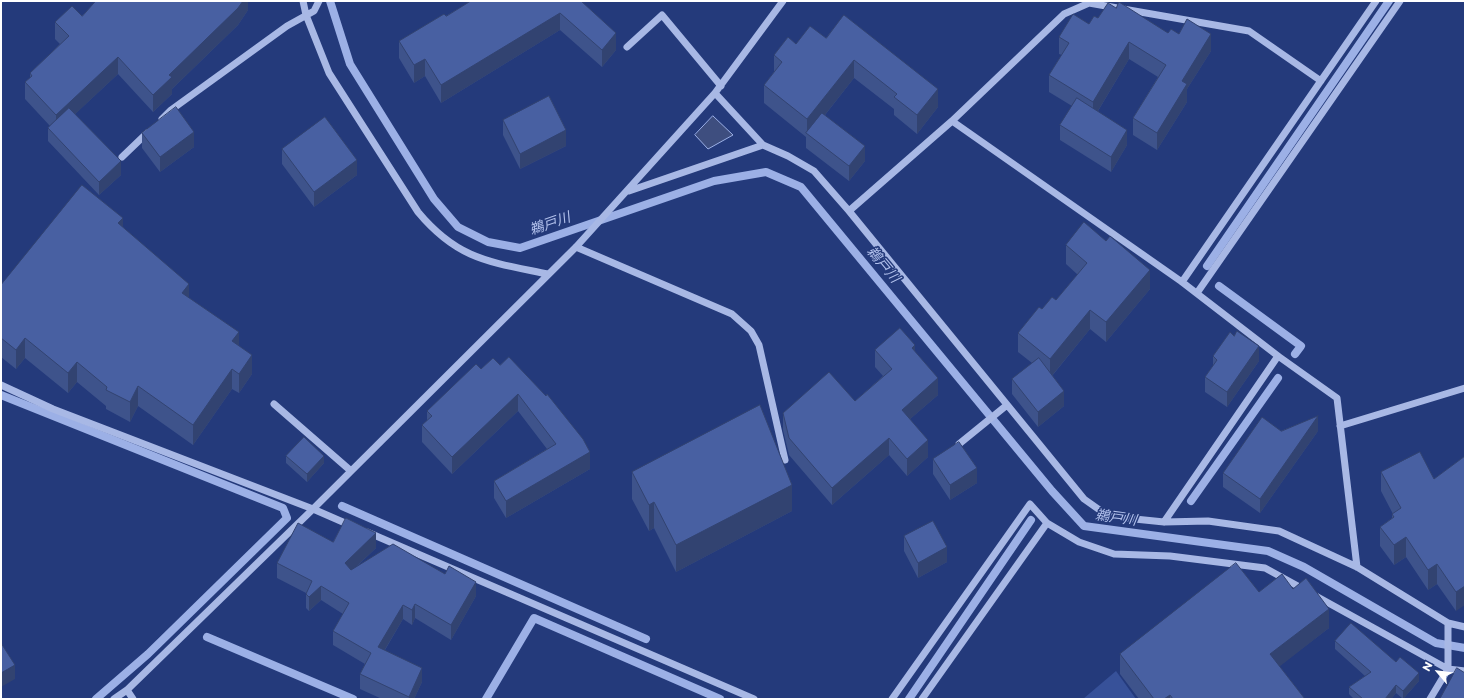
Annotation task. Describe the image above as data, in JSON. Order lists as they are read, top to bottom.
{
  "water": ["鵜戸川"],
  "north": "top left"
}
